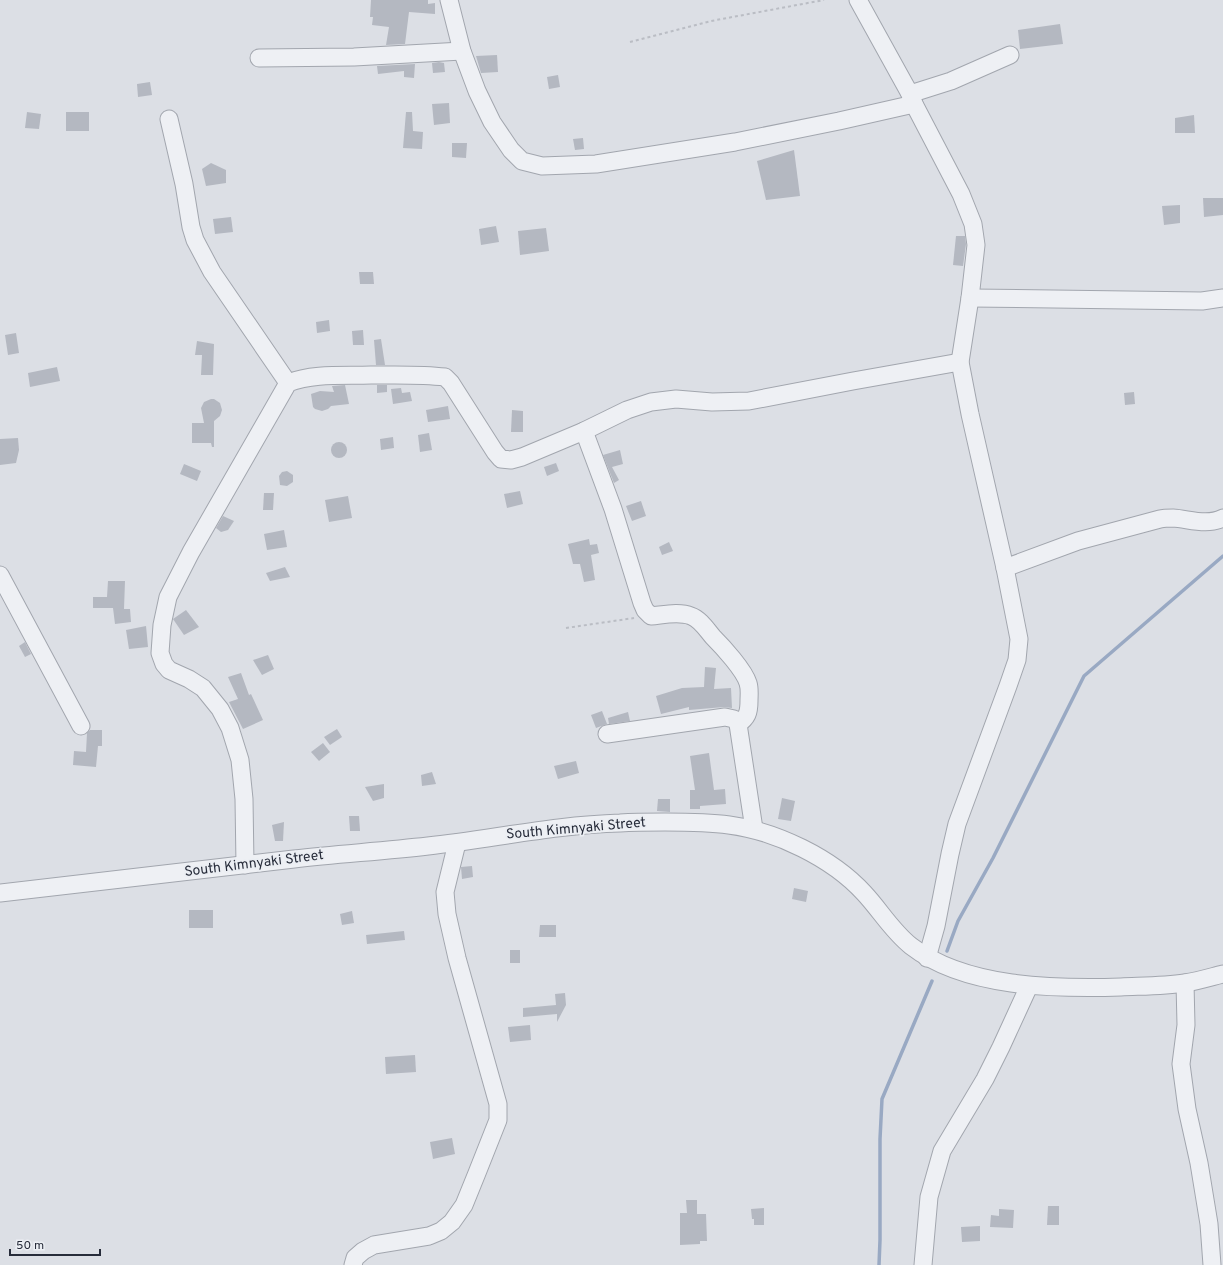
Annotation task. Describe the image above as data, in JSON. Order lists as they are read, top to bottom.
{
  "streets": {
    "street": ["South Kimnyaki Street"]
  },
  "scale_bar": "50 m"
}
